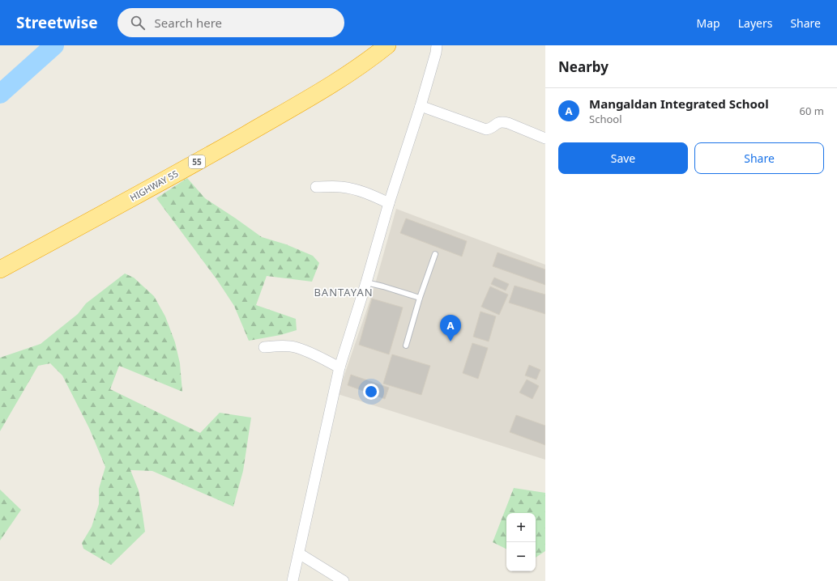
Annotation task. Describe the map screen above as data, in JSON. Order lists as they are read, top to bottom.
{
  "streets": {
    "highway": ["55", "HIGHWAY 55"]
  },
  "districts": ["BANTAYAN"],
  "page": {
    "header": "Streetwise",
    "search": "Search here",
    "nav": ["Map", "Layers", "Share"],
    "heading": "Nearby",
    "list": [
      {
        "mark": "A",
        "name": "Mangaldan Integrated School",
        "note": "School",
        "value": "60 m"
      }
    ],
    "buttons": ["Save", "Share"],
    "pins": "A",
    "map_buttons": ["+", "−"]
  }
}
